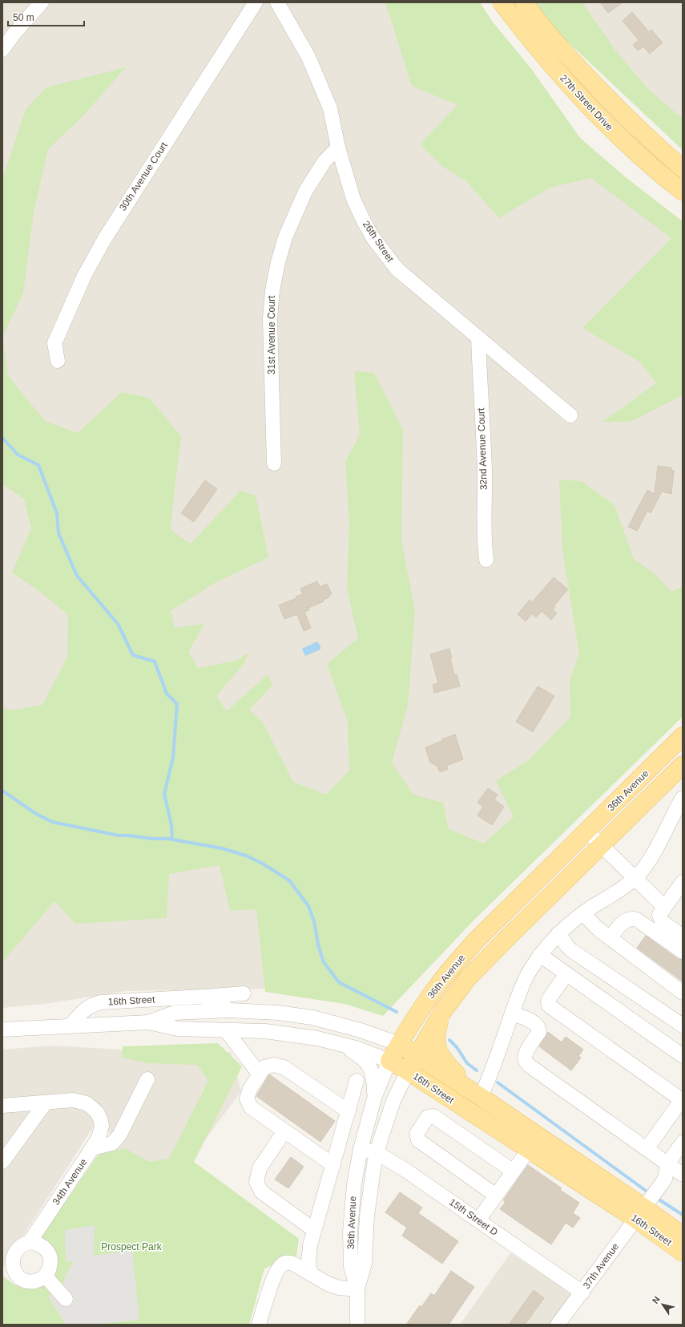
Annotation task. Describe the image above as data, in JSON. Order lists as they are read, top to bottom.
{
  "streets": {
    "main road": ["27th Street Drive", "36th Avenue", "16th Street"],
    "street": [
      "30th Avenue Court",
      "26th Street",
      "31st Avenue Court",
      "32nd Avenue Court",
      "34th Avenue",
      "15th Street D",
      "37th Avenue"
    ]
  },
  "crossings": [
    ["26th Street", "31st Avenue Court"],
    ["26th Street", "32nd Avenue Court"],
    ["36th Avenue", "16th Street"],
    ["36th Avenue", "15th Street D"],
    ["16th Street", "37th Avenue"],
    ["15th Street D", "37th Avenue"]
  ],
  "parks": ["Prospect Park"],
  "scale_bar": "50 m",
  "north": "top left"
}
